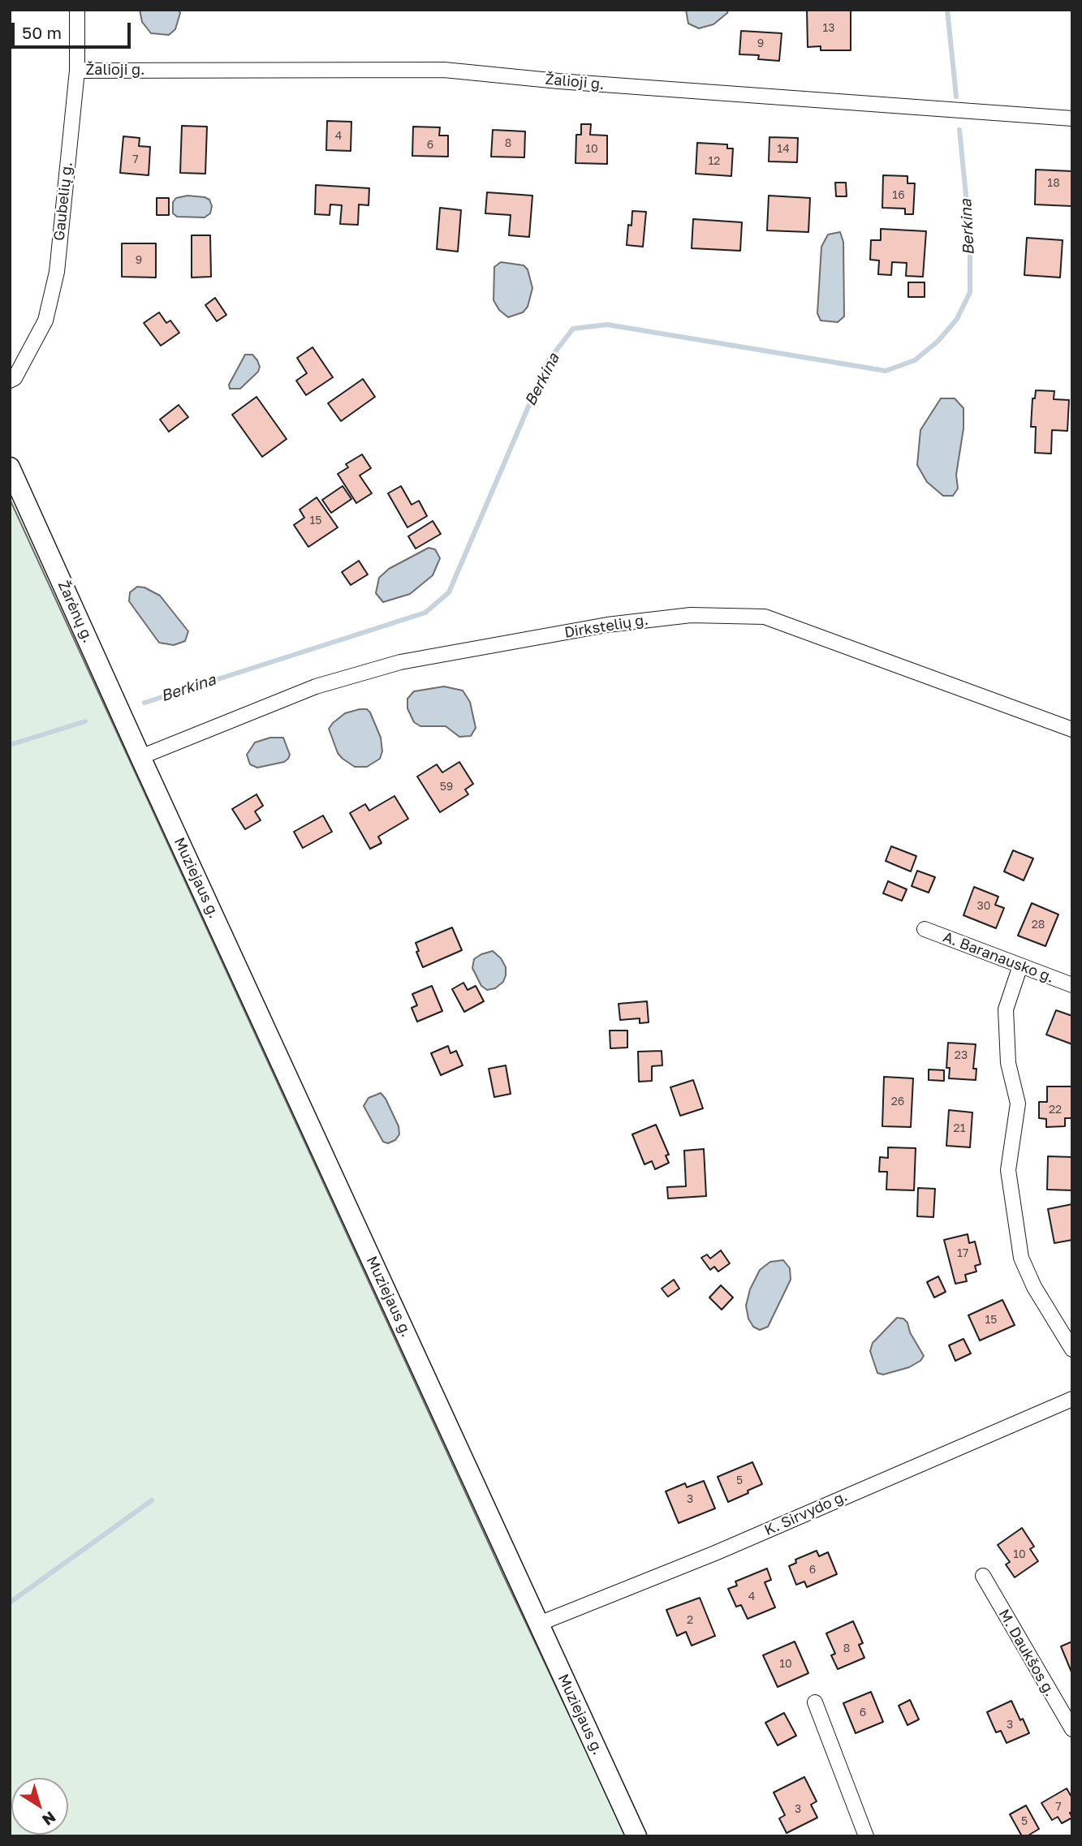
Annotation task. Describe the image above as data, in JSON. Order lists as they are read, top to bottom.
{
  "streets": {
    "main road": ["Žarėnų g.", "Muziejaus g."],
    "street": [
      "Žalioji g.",
      "Gaubelių g.",
      "Dirkstelių g.",
      "A. Baranausko g.",
      "K. Sirvydo g.",
      "M. Daukšos g."
    ]
  },
  "crossings": [
    ["Žalioji g.", "Gaubelių g."],
    ["Žarėnų g.", "Dirkstelių g."],
    ["Žarėnų g.", "Muziejaus g."],
    ["Dirkstelių g.", "Muziejaus g."],
    ["Muziejaus g.", "K. Sirvydo g."]
  ],
  "water": ["Berkina"],
  "house_numbers": [
    "13",
    "9",
    "4",
    "8",
    "6",
    "10",
    "14",
    "7",
    "12",
    "18",
    "16",
    "9",
    "15",
    "59",
    "30",
    "28",
    "23",
    "26",
    "22",
    "21",
    "17",
    "15",
    "5",
    "3",
    "10",
    "6",
    "4",
    "2",
    "8",
    "10",
    "6",
    "3",
    "7",
    "3",
    "5"
  ],
  "scale_bar": "50 m",
  "north": "bottom right"
}
